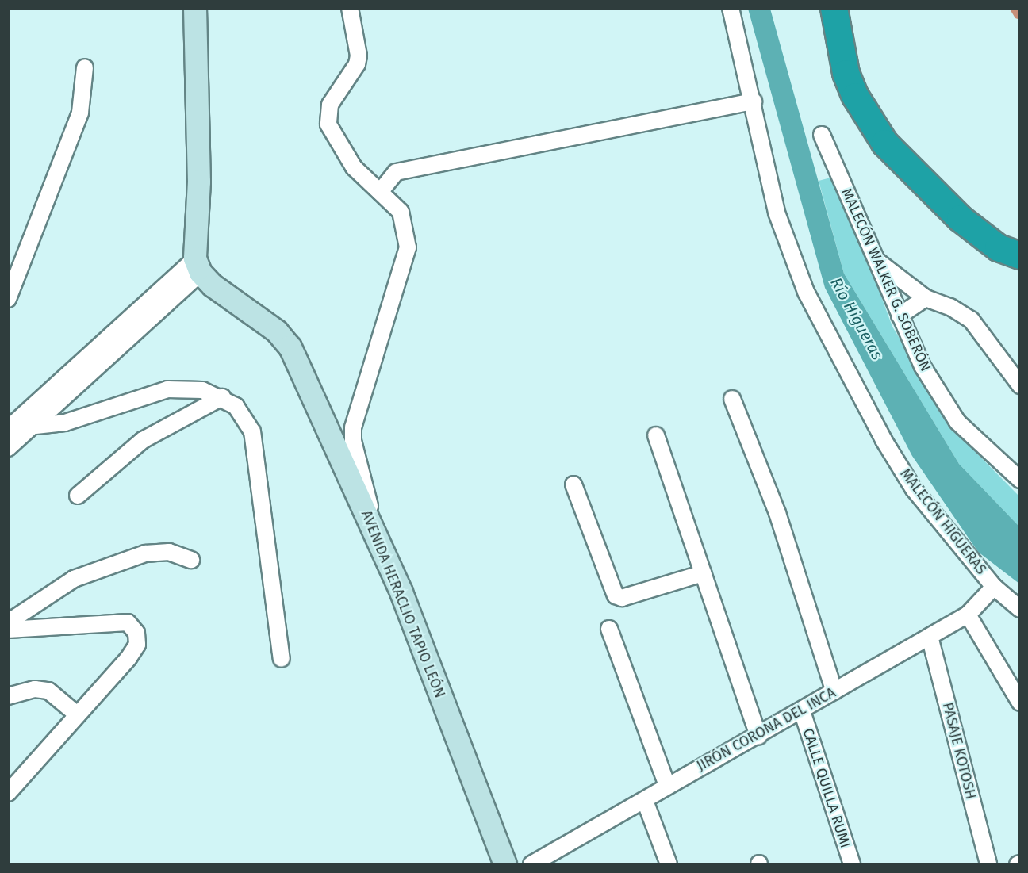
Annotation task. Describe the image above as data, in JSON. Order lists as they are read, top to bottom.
{
  "streets": {
    "street": [
      "MALECÓN WALKER G. SOBERÓN",
      "MALECÓN HIGUERAS",
      "AVENIDA HERACLIO TAPIO LEÓN",
      "JIRÓN CORONA DEL INCA",
      "PASAJE KOTOSH",
      "CALLE QUILLA RUMI"
    ]
  },
  "crossings": [
    ["MALECÓN HIGUERAS", "JIRÓN CORONA DEL INCA"],
    ["JIRÓN CORONA DEL INCA", "PASAJE KOTOSH"],
    ["JIRÓN CORONA DEL INCA", "CALLE QUILLA RUMI"]
  ],
  "water": ["Río Higueras"]
}
